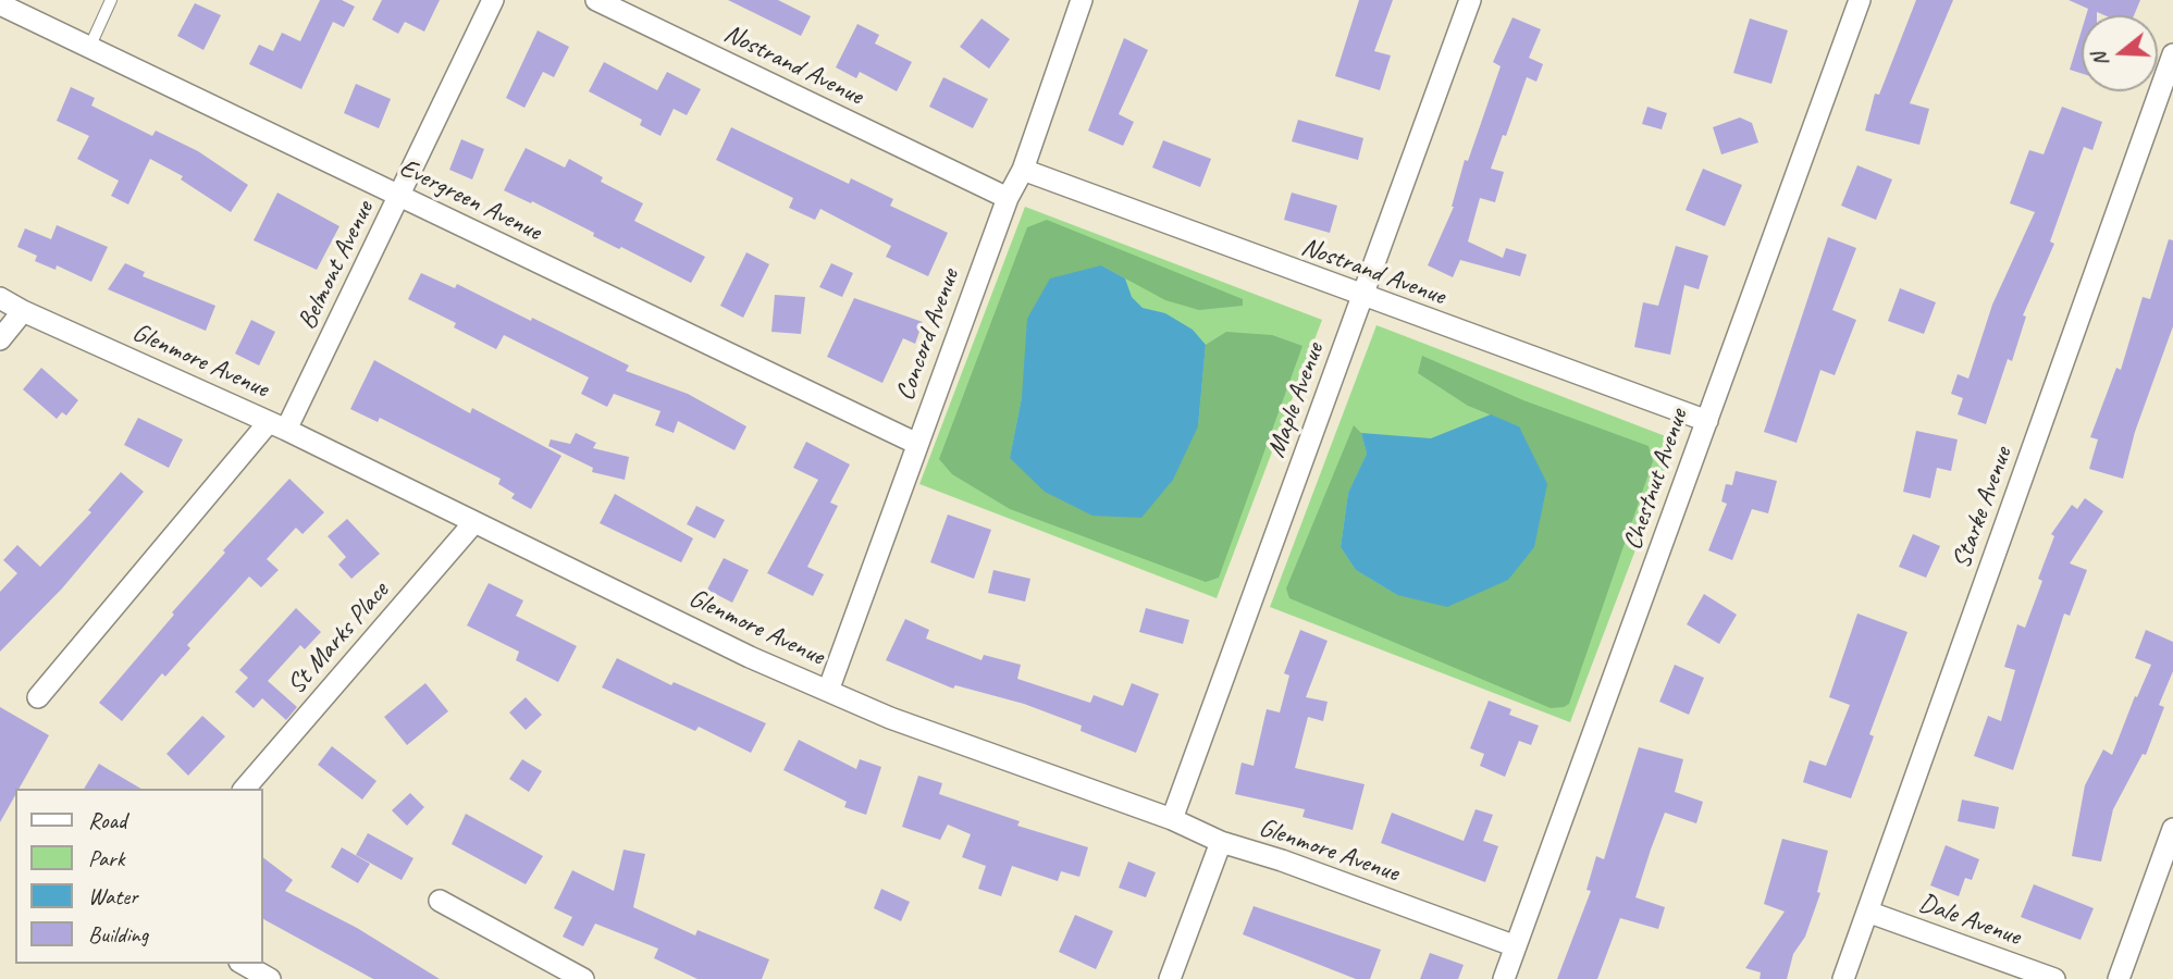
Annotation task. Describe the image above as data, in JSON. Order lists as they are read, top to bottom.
{
  "streets": {
    "street": [
      "Nostrand Avenue",
      "Evergreen Avenue",
      "Belmont Avenue",
      "Concord Avenue",
      "Glenmore Avenue",
      "Maple Avenue",
      "Chestnut Avenue",
      "Starke Avenue",
      "St Marks Place",
      "Dale Avenue"
    ]
  },
  "crossings": [
    ["Nostrand Avenue", "Concord Avenue"],
    ["Nostrand Avenue", "Maple Avenue"],
    ["Nostrand Avenue", "Chestnut Avenue"],
    ["Evergreen Avenue", "Belmont Avenue"],
    ["Evergreen Avenue", "Concord Avenue"],
    ["Belmont Avenue", "Glenmore Avenue"],
    ["Concord Avenue", "Glenmore Avenue"],
    ["Glenmore Avenue", "Maple Avenue"],
    ["Glenmore Avenue", "Chestnut Avenue"],
    ["Glenmore Avenue", "St Marks Place"],
    ["Starke Avenue", "Dale Avenue"]
  ],
  "legend": [
    "Road",
    "Park",
    "Water",
    "Building"
  ],
  "north": "left"
}
